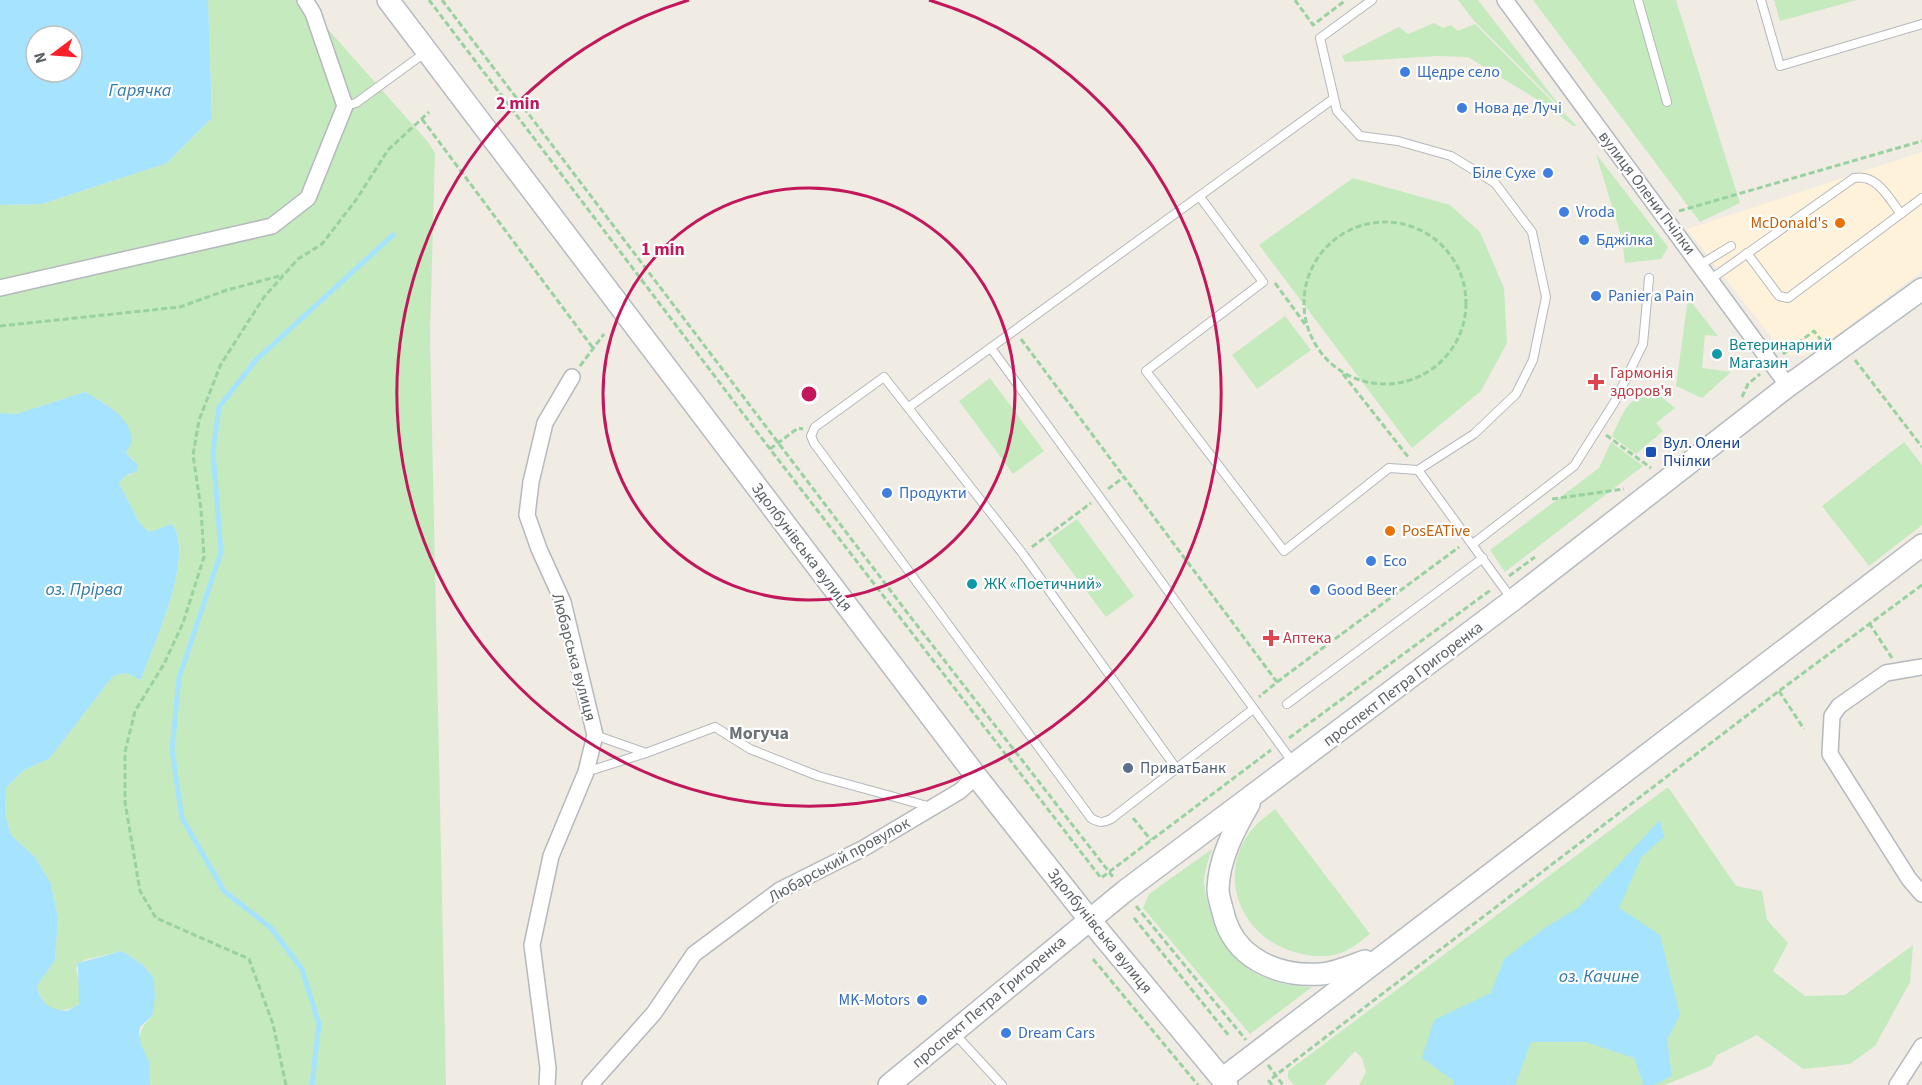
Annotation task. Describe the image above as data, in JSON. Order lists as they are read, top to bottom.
{
  "streets": {
    "main road": ["Здолбунівська вулиця", "проспект Петра Григоренка"],
    "street": ["вулиця Олени Пчілки", "Любарська вулиця", "Любарський провулок"]
  },
  "crossings": [
    ["вулиця Олени Пчілки", "проспект Петра Григоренка"],
    ["Здолбунівська вулиця", "проспект Петра Григоренка"],
    ["Здолбунівська вулиця", "Любарський провулок"]
  ],
  "districts": ["Могуча"],
  "water": ["Гарячка", "оз. Прірва", "оз. Качине"],
  "places": {
    "other": [
      "Щедре село",
      "Нова де Лучі",
      "Біле Сухе",
      "Vroda",
      "McDonald's",
      "Бджілка",
      "Panier a Pain",
      "Ветеринарний Магазин",
      "Продукти",
      "PosEATive",
      "Eco",
      "ЖК «Поетичний»",
      "Good Beer",
      "ПриватБанк",
      "MK-Motors",
      "Dream Cars"
    ],
    "health": ["Гармонія здоров'я", "Аптека"],
    "transit": ["Вул. Олени Пчілки"]
  },
  "north": "left",
  "rings": ["2 min", "1 min"]
}
